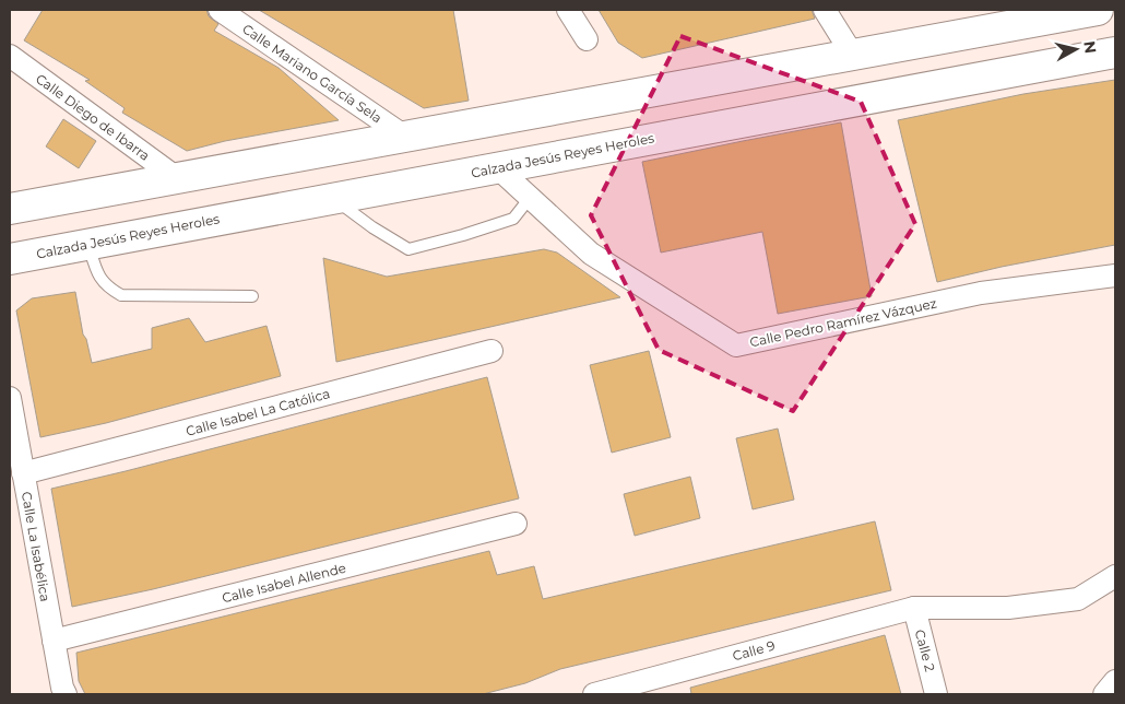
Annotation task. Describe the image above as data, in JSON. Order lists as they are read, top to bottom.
{
  "streets": {
    "street": [
      "Calle Mariano García Sela",
      "Calle Diego de Ibarra",
      "Calzada Jesús Reyes Heroles",
      "Calle Pedro Ramírez Vázquez",
      "Calle Isabel La Católica",
      "Calle La Isabélica",
      "Calle Isabel Allende",
      "Calle 9",
      "Calle 2"
    ]
  },
  "crossings": [
    ["Calzada Jesús Reyes Heroles", "Calle Pedro Ramírez Vázquez"],
    ["Calle Isabel La Católica", "Calle La Isabélica"],
    ["Calle La Isabélica", "Calle Isabel Allende"],
    ["Calle 9", "Calle 2"]
  ],
  "north": "right"
}
